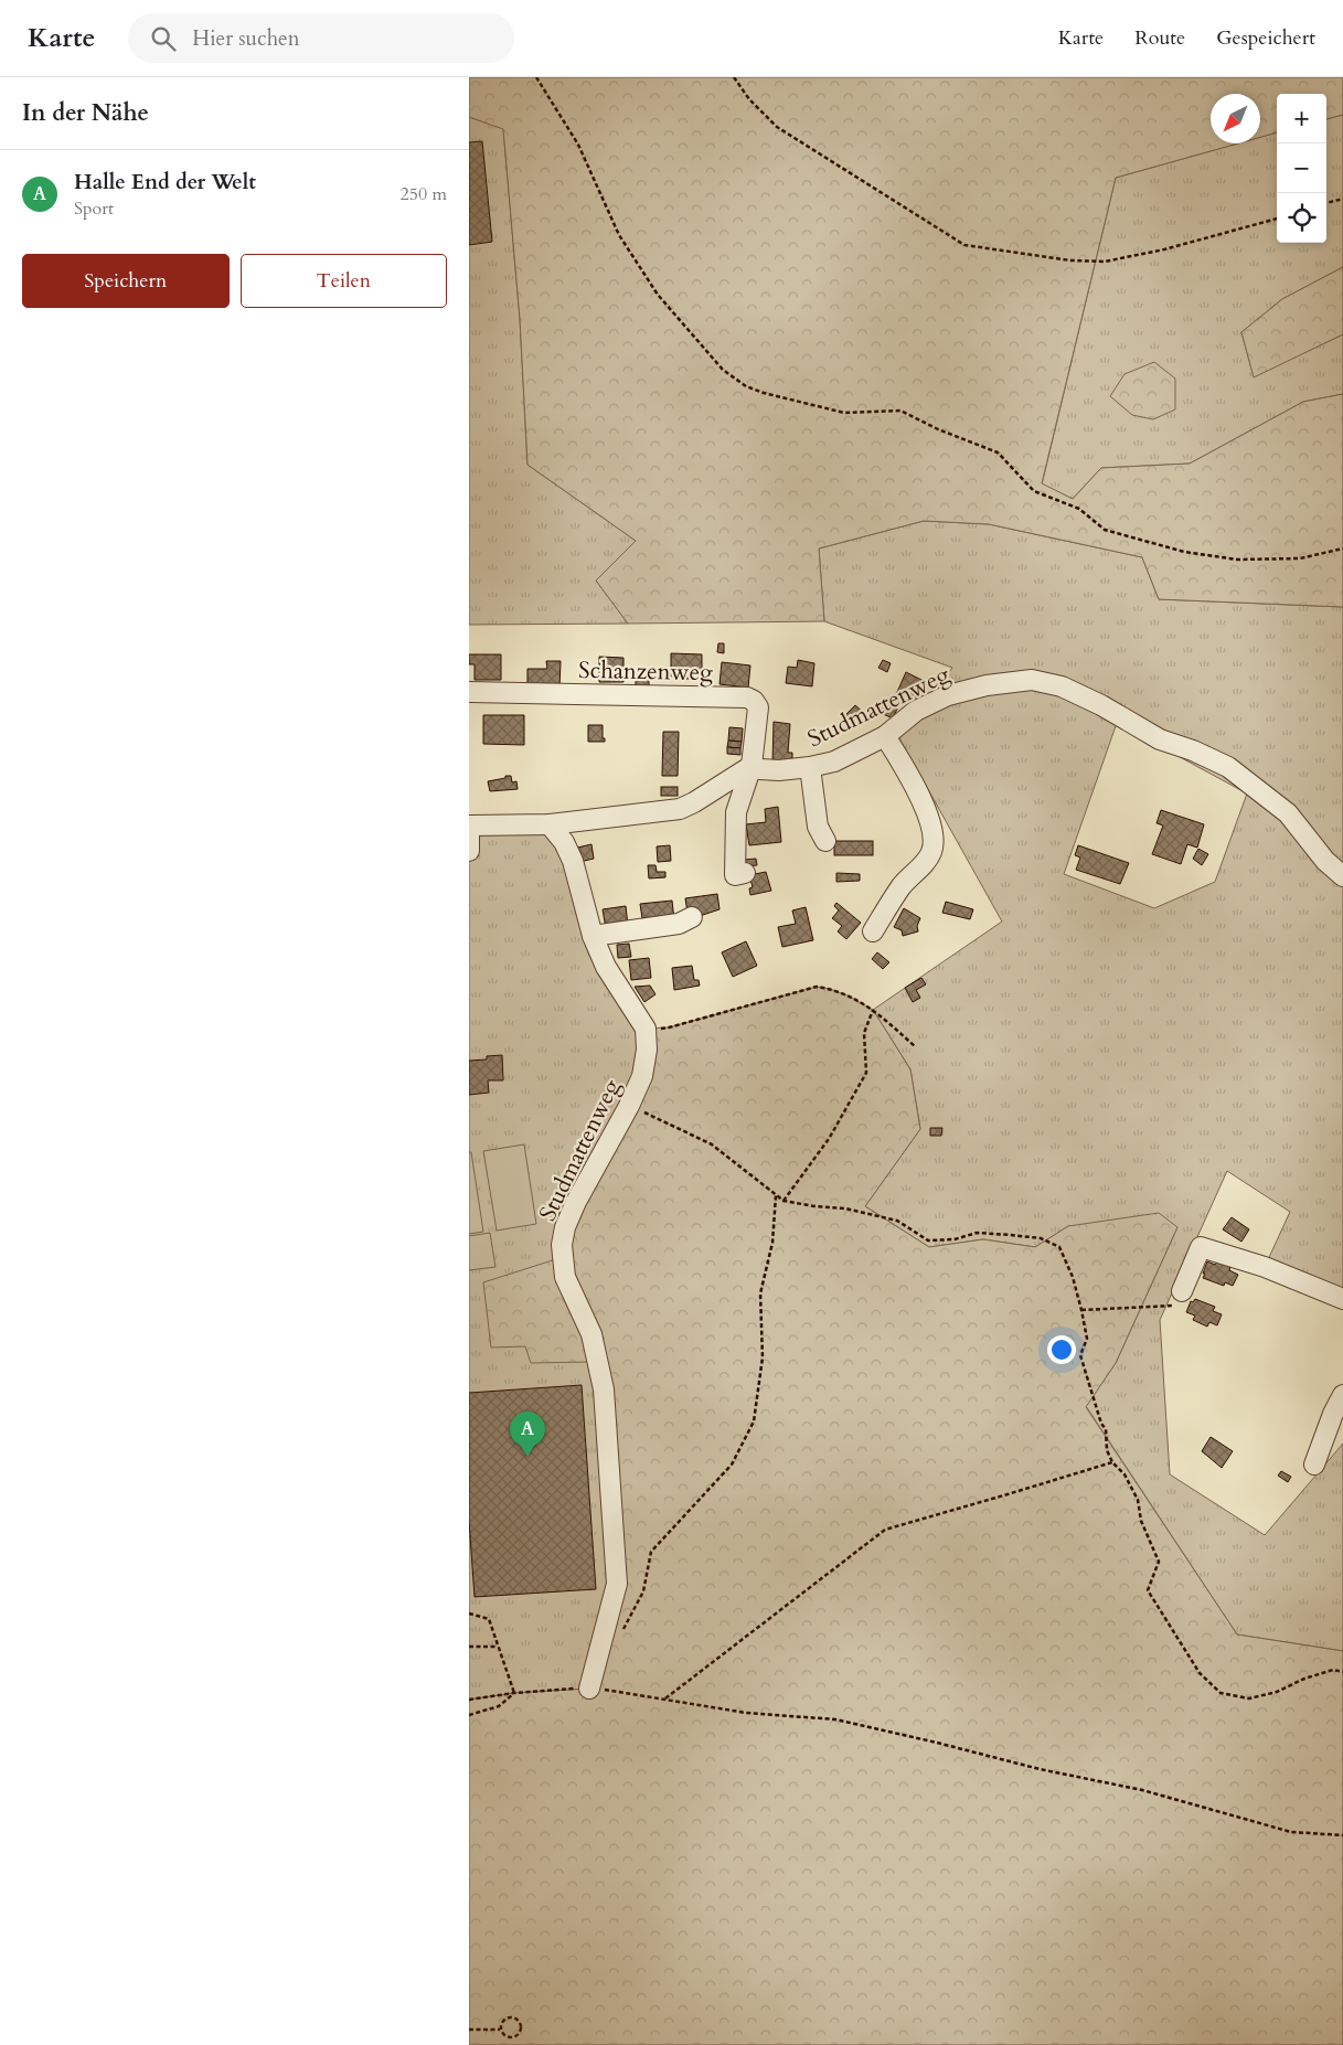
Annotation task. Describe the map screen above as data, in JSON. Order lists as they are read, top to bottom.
{
  "streets": {
    "street": ["Schanzenweg", "Studmattenweg"]
  },
  "crossings": [
    ["Schanzenweg", "Studmattenweg"]
  ],
  "north": "bottom left",
  "page": {
    "header": "Karte",
    "search": "Hier suchen",
    "nav": ["Karte", "Route", "Gespeichert"],
    "heading": "In der Nähe",
    "map_buttons": ["+", "−"],
    "list": [
      {
        "mark": "A",
        "name": "Halle End der Welt",
        "note": "Sport",
        "value": "250 m"
      }
    ],
    "buttons": ["Speichern", "Teilen"],
    "pins": "A"
  }
}
